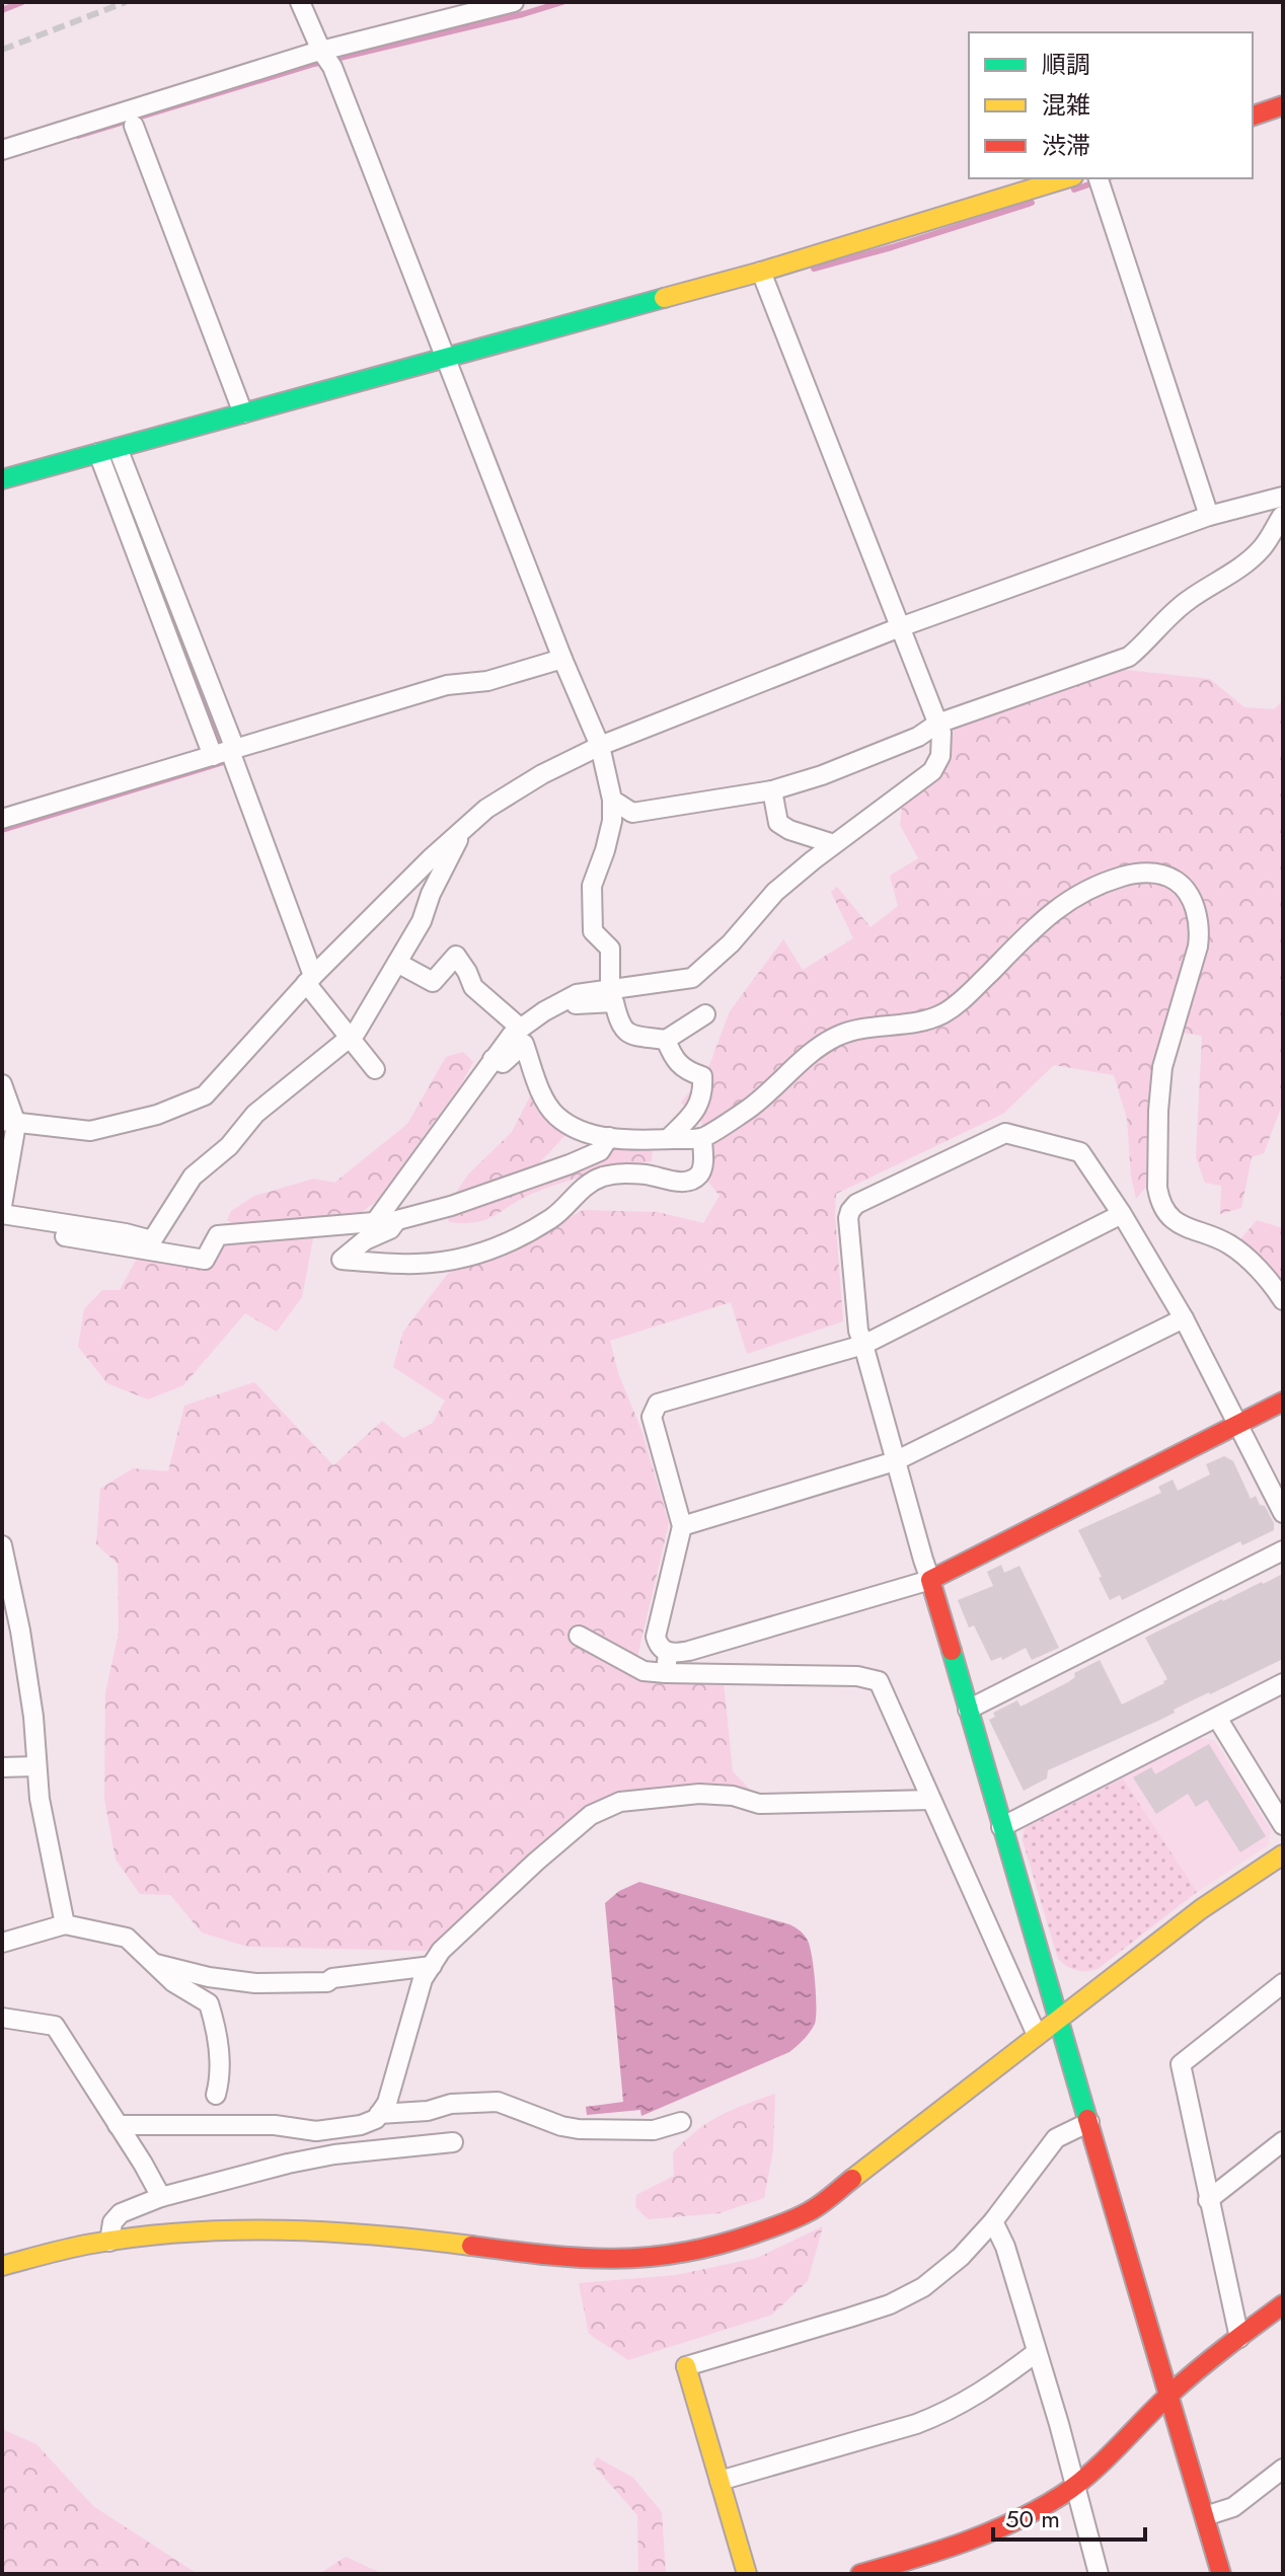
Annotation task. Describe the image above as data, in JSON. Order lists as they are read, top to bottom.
{
  "legend": ["順調", "混雑", "渋滞"],
  "scale_bar": "50 m"
}
